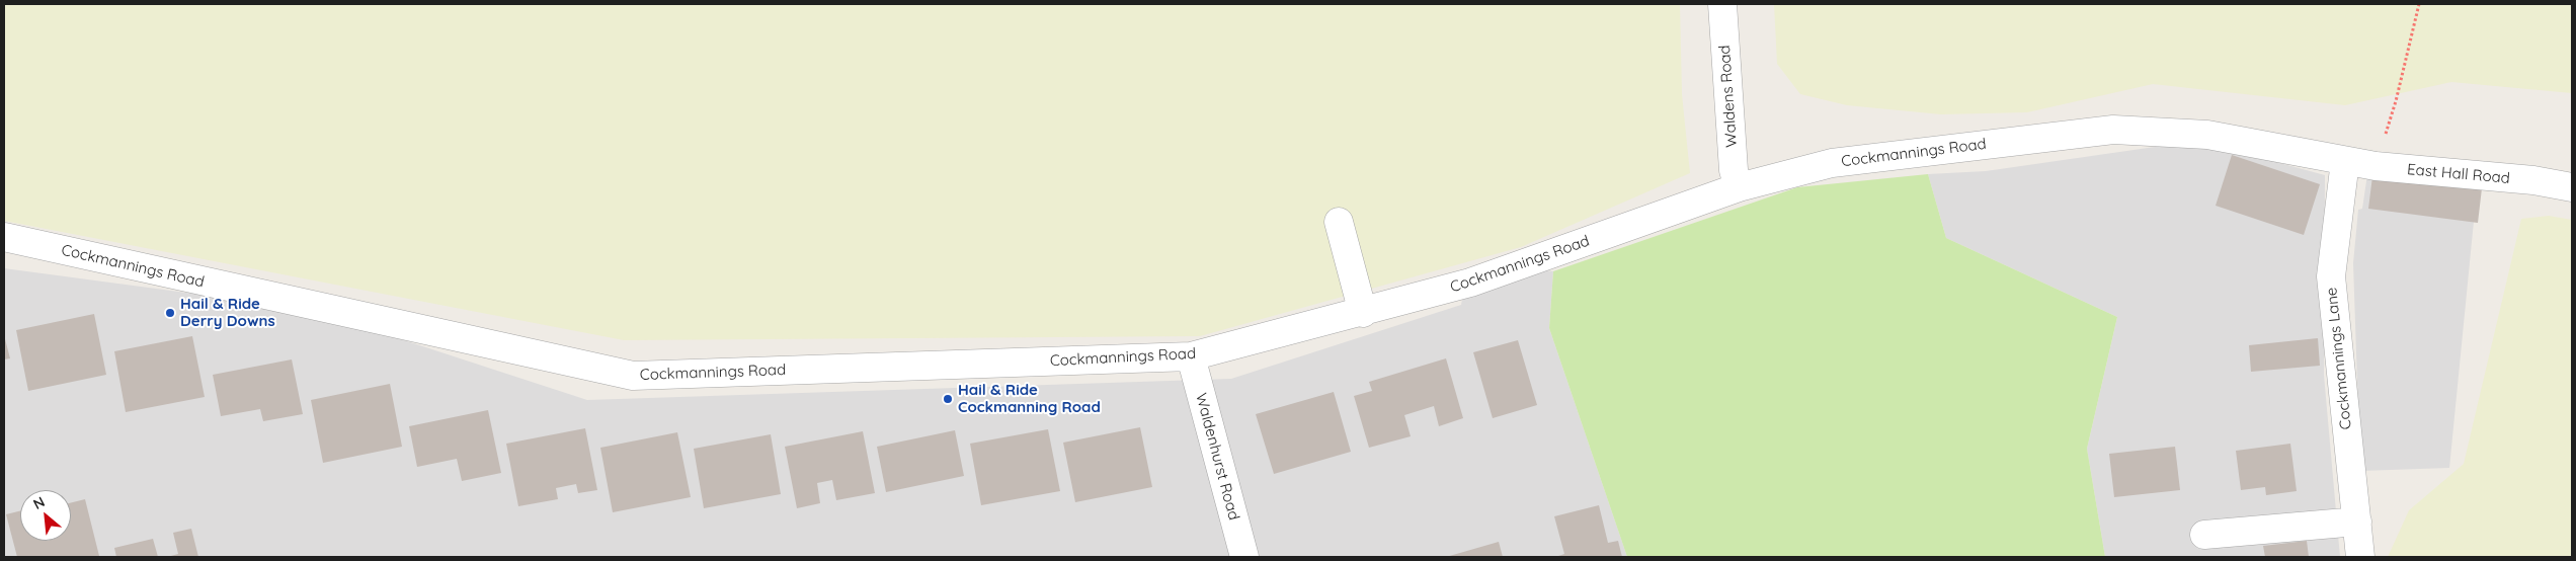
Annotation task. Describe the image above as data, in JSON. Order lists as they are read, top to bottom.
{
  "streets": {
    "street": [
      "Waldens Road",
      "Cockmannings Road",
      "East Hall Road",
      "Cockmannings Lane",
      "Waldenhurst Road"
    ]
  },
  "crossings": [
    ["Waldens Road", "Cockmannings Road"],
    ["Cockmannings Road", "East Hall Road"],
    ["Cockmannings Road", "Cockmannings Lane"],
    ["Cockmannings Road", "Waldenhurst Road"],
    ["East Hall Road", "Cockmannings Lane"]
  ],
  "places": ["Hail & Ride Derry Downs", "Hail & Ride Cockmanning Road"],
  "north": "top left"
}
